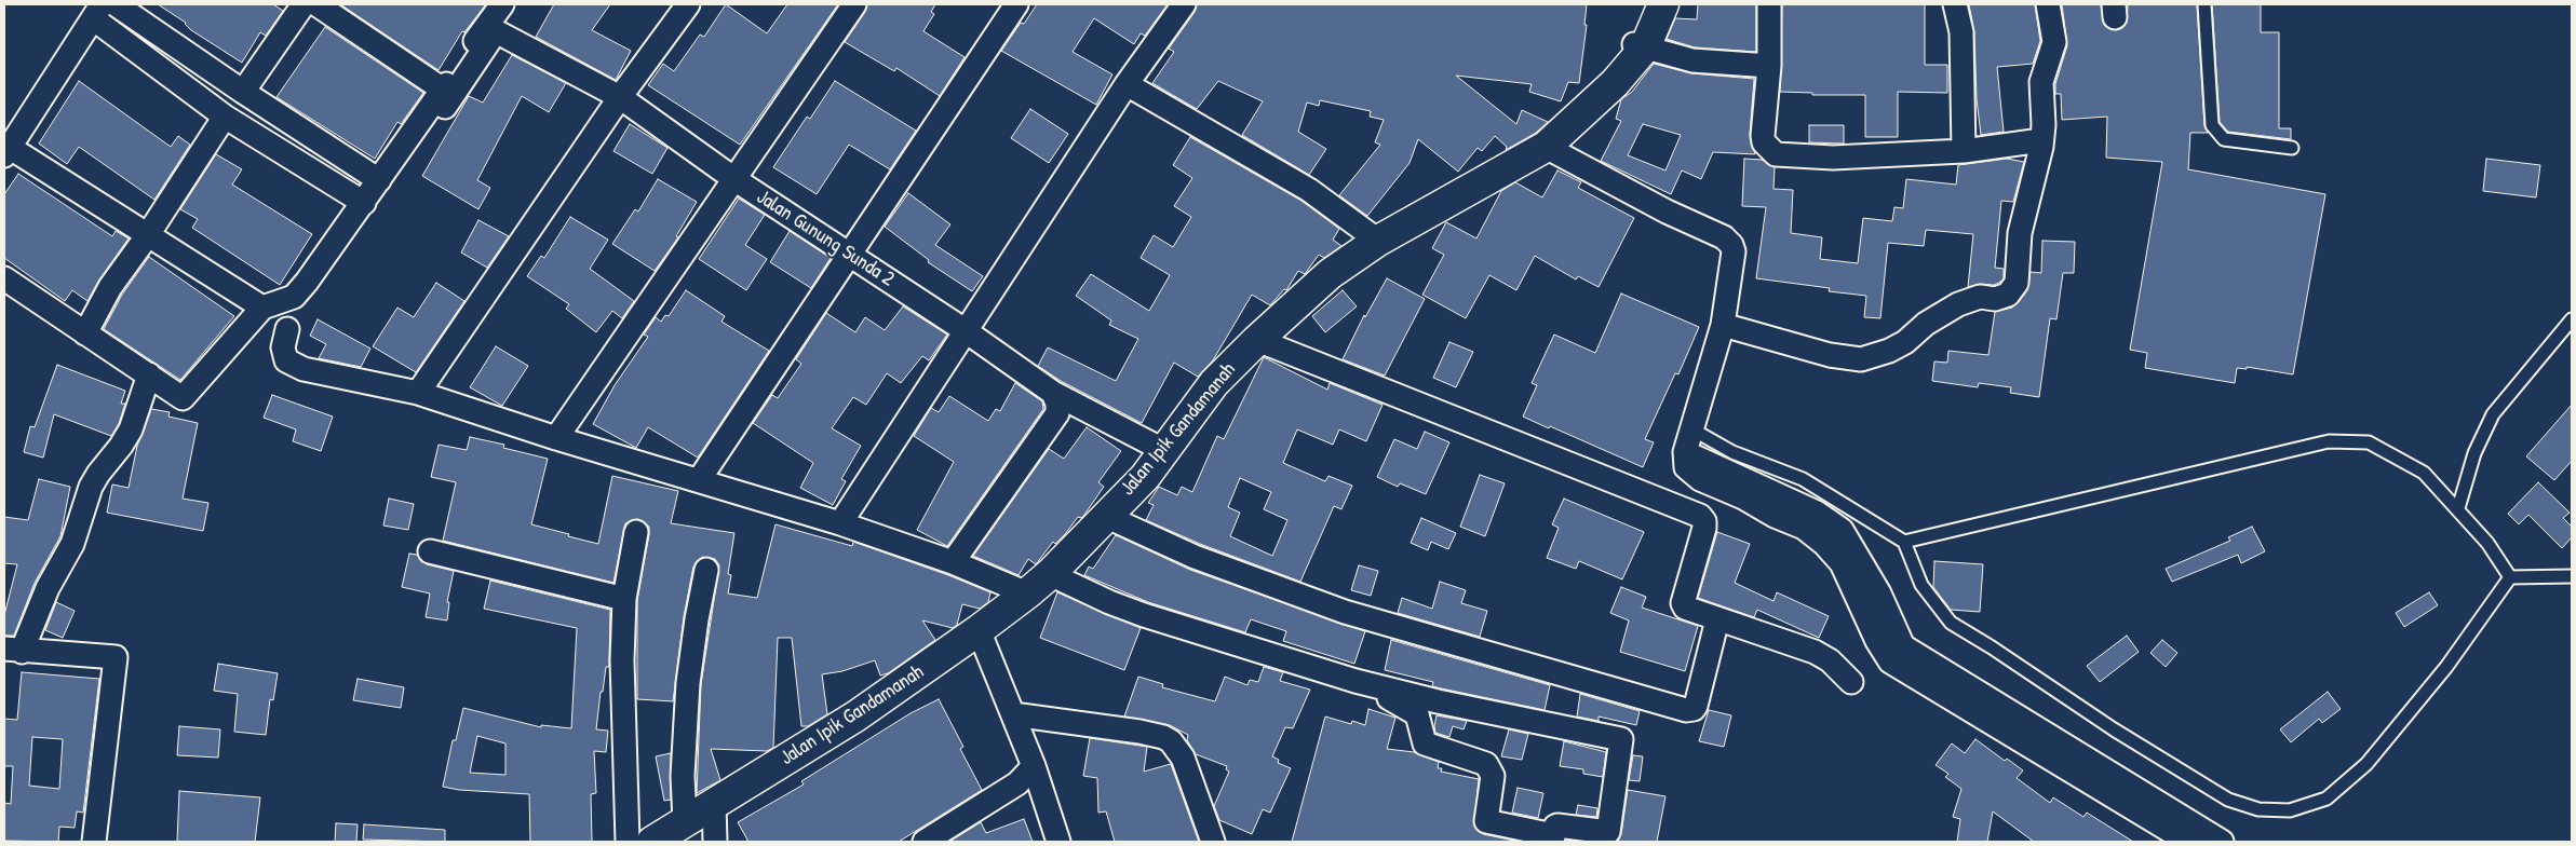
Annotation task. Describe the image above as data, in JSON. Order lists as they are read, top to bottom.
{
  "streets": {
    "street": ["Jalan Gunung Sunda 2", "Jalan Ipik Gandamanah"]
  },
  "crossings": [
    ["Jalan Gunung Sunda 2", "Jalan Ipik Gandamanah"]
  ]
}
